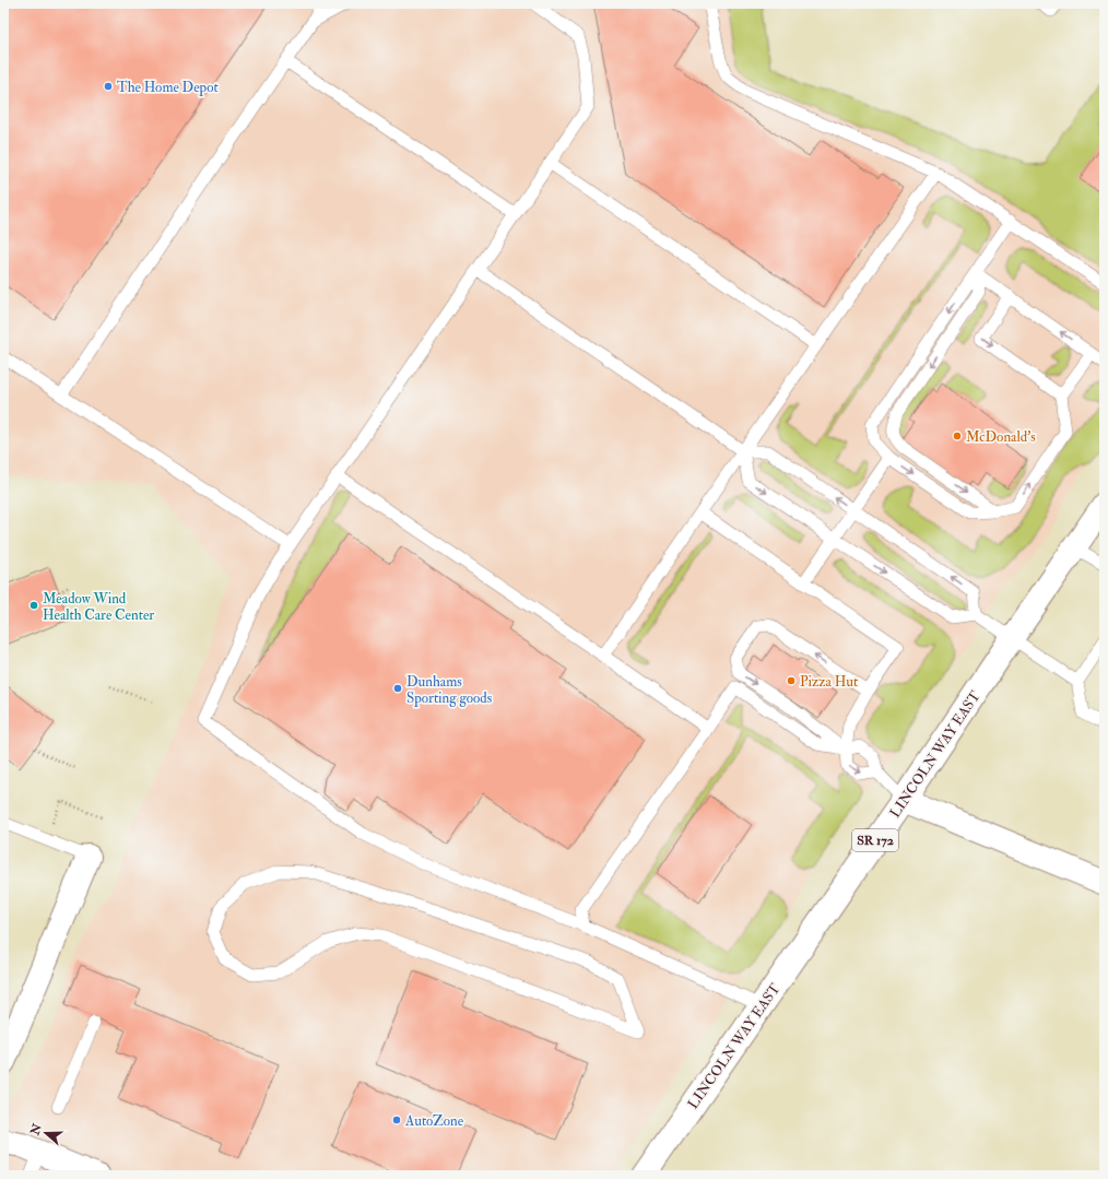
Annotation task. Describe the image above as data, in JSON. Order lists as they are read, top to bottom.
{
  "streets": {
    "main road": ["LINCOLN WAY EAST", "SR 172"]
  },
  "places": [
    "The Home Depot",
    "McDonald's",
    "Meadow Wind Health Care Center",
    "Pizza Hut",
    "Dunhams Sporting goods",
    "AutoZone"
  ],
  "north": "left"
}
